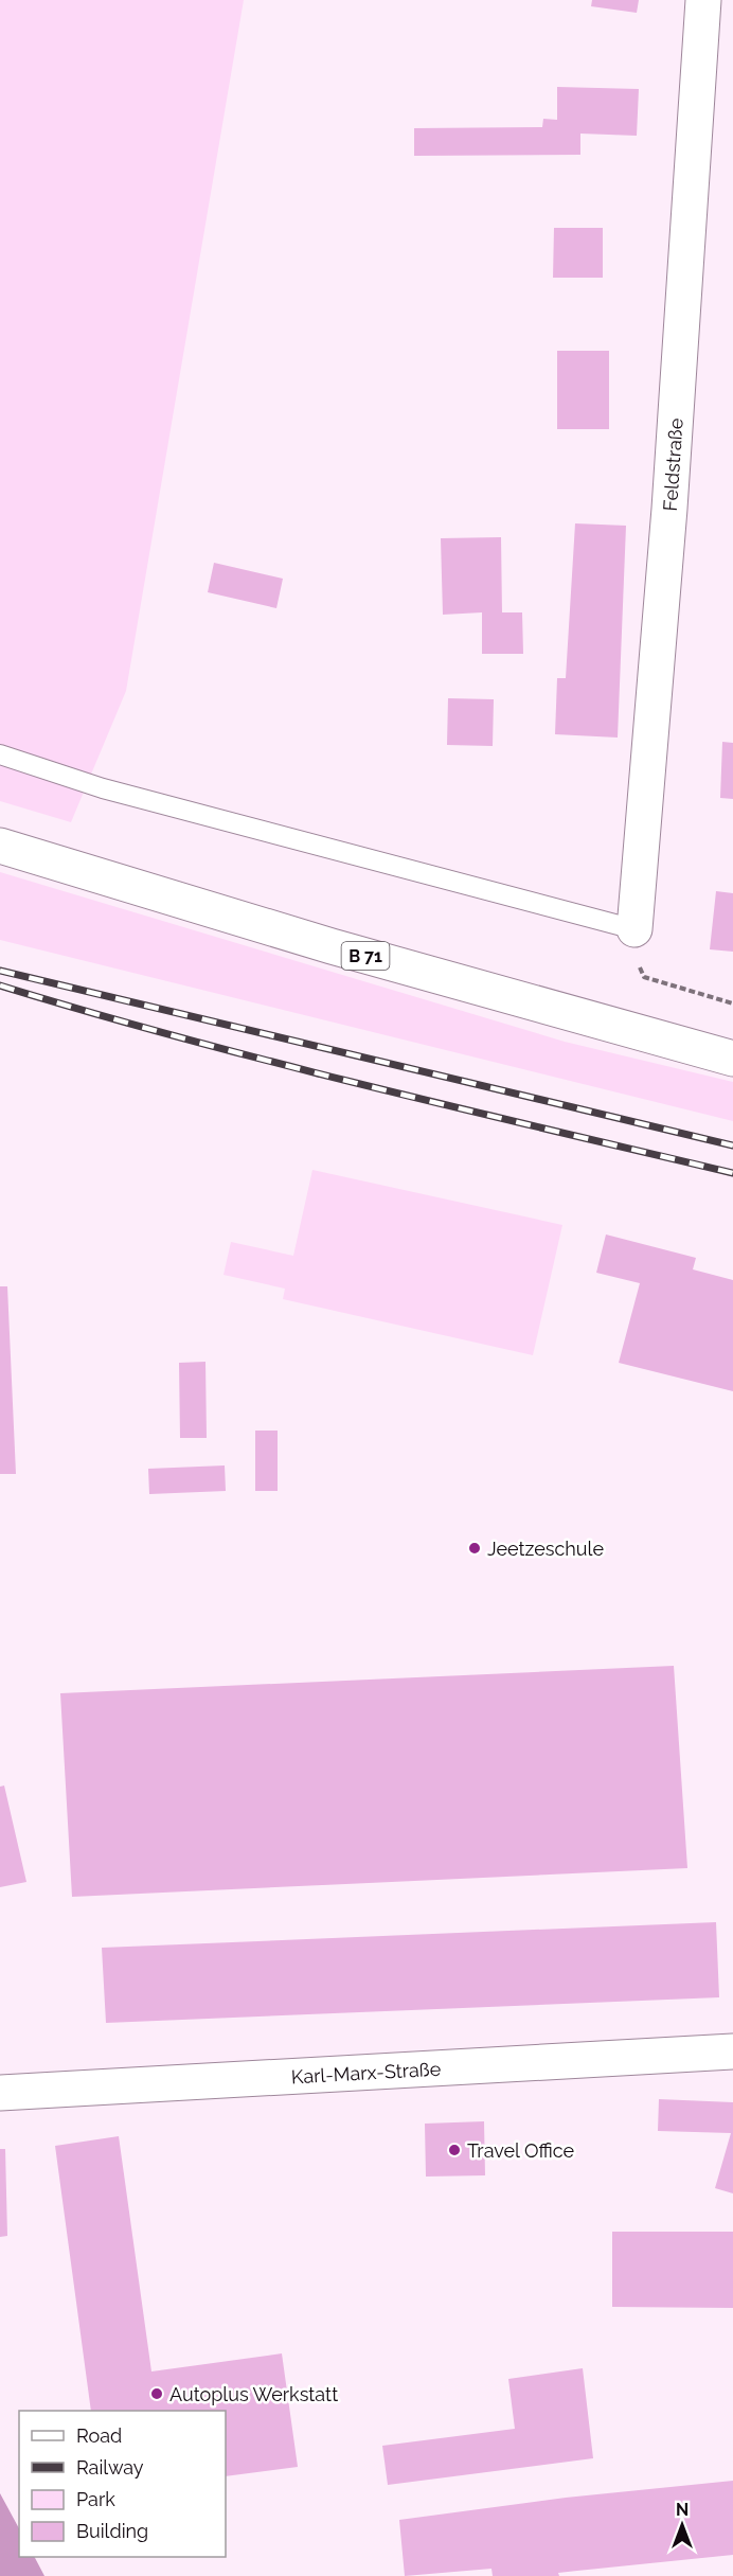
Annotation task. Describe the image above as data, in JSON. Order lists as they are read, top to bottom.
{
  "streets": {
    "main road": ["Feldstraße", "B 71", "Karl-Marx-Straße"]
  },
  "places": ["Jeetzeschule", "Travel Office", "Autoplus Werkstatt"],
  "legend": [
    "Road",
    "Railway",
    "Park",
    "Building"
  ],
  "north": "top"
}
